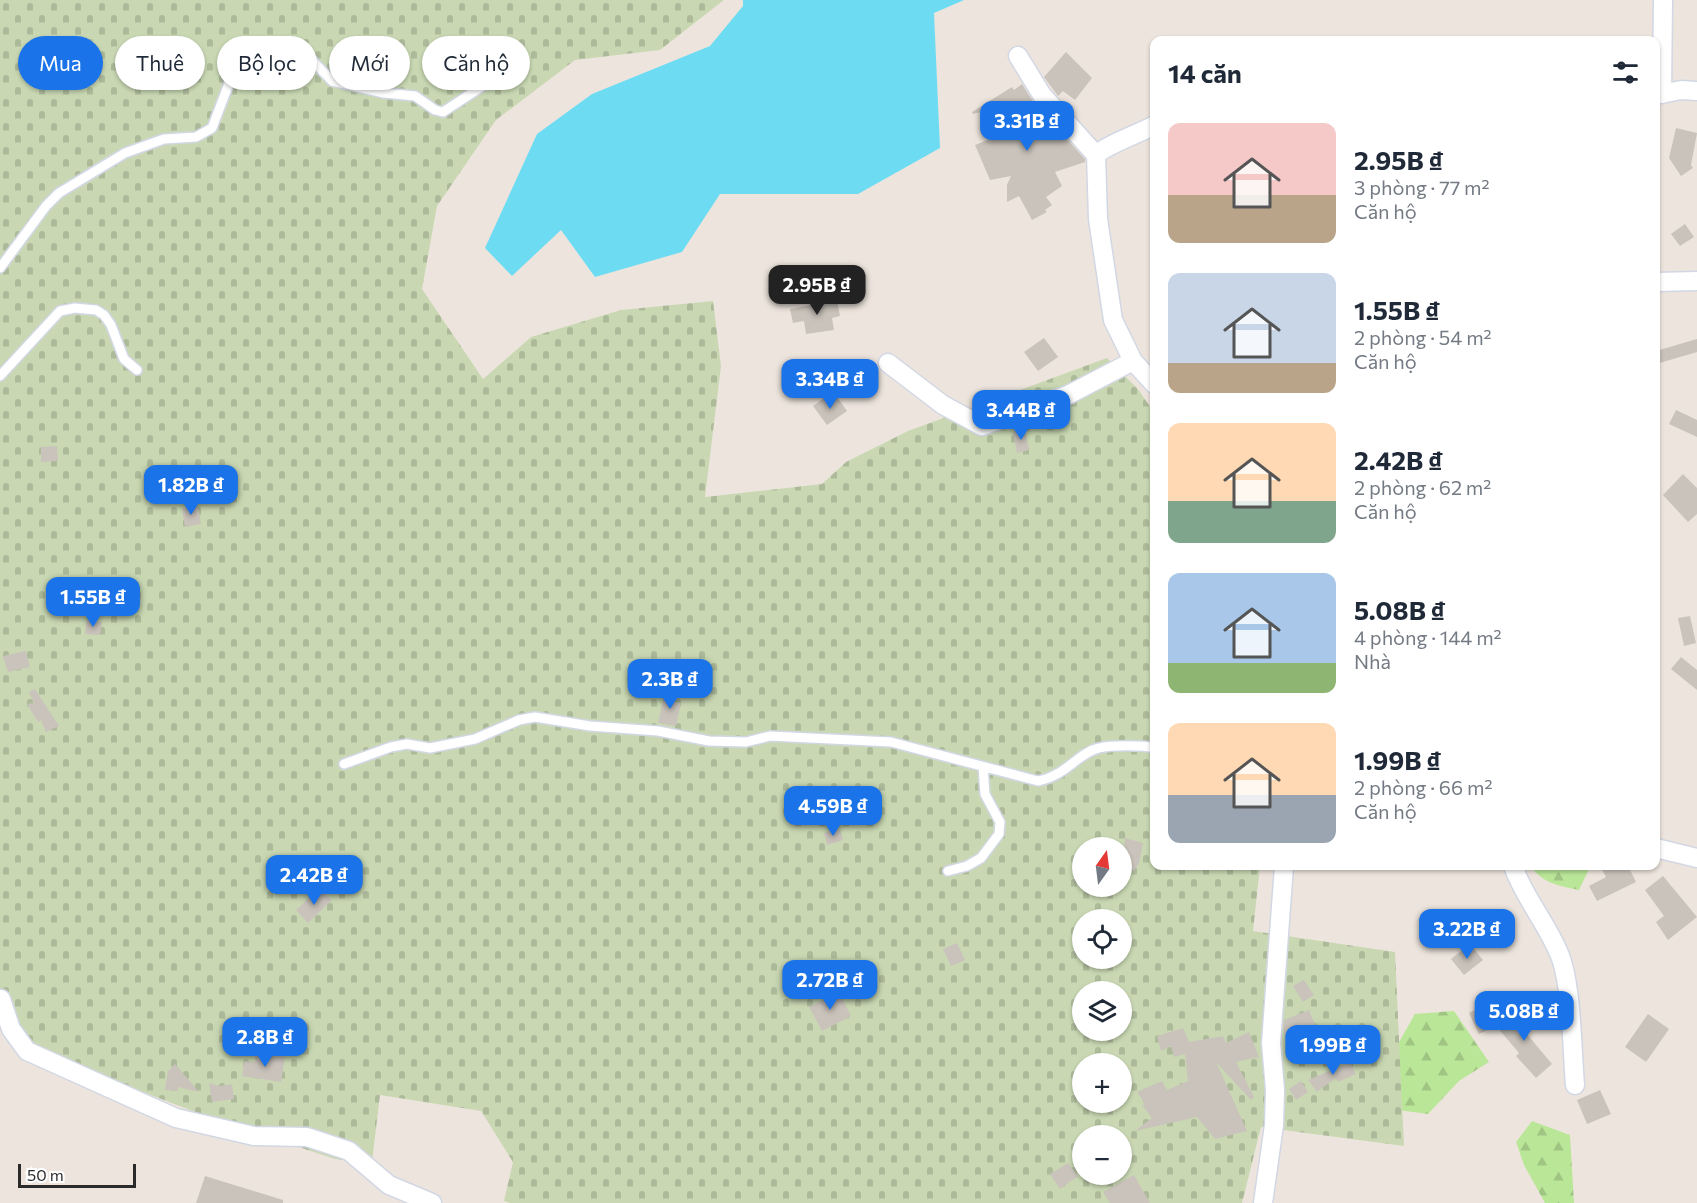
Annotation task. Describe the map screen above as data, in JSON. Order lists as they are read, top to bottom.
{
  "scale_bar": "50 m",
  "north": "top",
  "page": {
    "chip": [
      "Mua",
      "Thuê",
      "Bộ lọc",
      "Mới",
      "Căn hộ"
    ],
    "heading": "14 căn",
    "price": [
      "3.31B ₫",
      "2.95B ₫",
      "3.34B ₫",
      "3.44B ₫",
      "1.82B ₫",
      "1.55B ₫",
      "2.3B ₫",
      "4.59B ₫",
      "2.42B ₫",
      "3.22B ₫",
      "2.72B ₫",
      "5.08B ₫",
      "2.8B ₫",
      "1.99B ₫"
    ],
    "list": [
      {
        "name": "2.95B ₫",
        "note": "3 phòng · 77 m² · Căn hộ"
      },
      {
        "name": "1.55B ₫",
        "note": "2 phòng · 54 m² · Căn hộ"
      },
      {
        "name": "2.42B ₫",
        "note": "2 phòng · 62 m² · Căn hộ"
      },
      {
        "name": "5.08B ₫",
        "note": "4 phòng · 144 m² · Nhà"
      },
      {
        "name": "1.99B ₫",
        "note": "2 phòng · 66 m² · Căn hộ"
      }
    ],
    "map_buttons": ["+", "−"],
    "scale": "50 m"
  }
}
